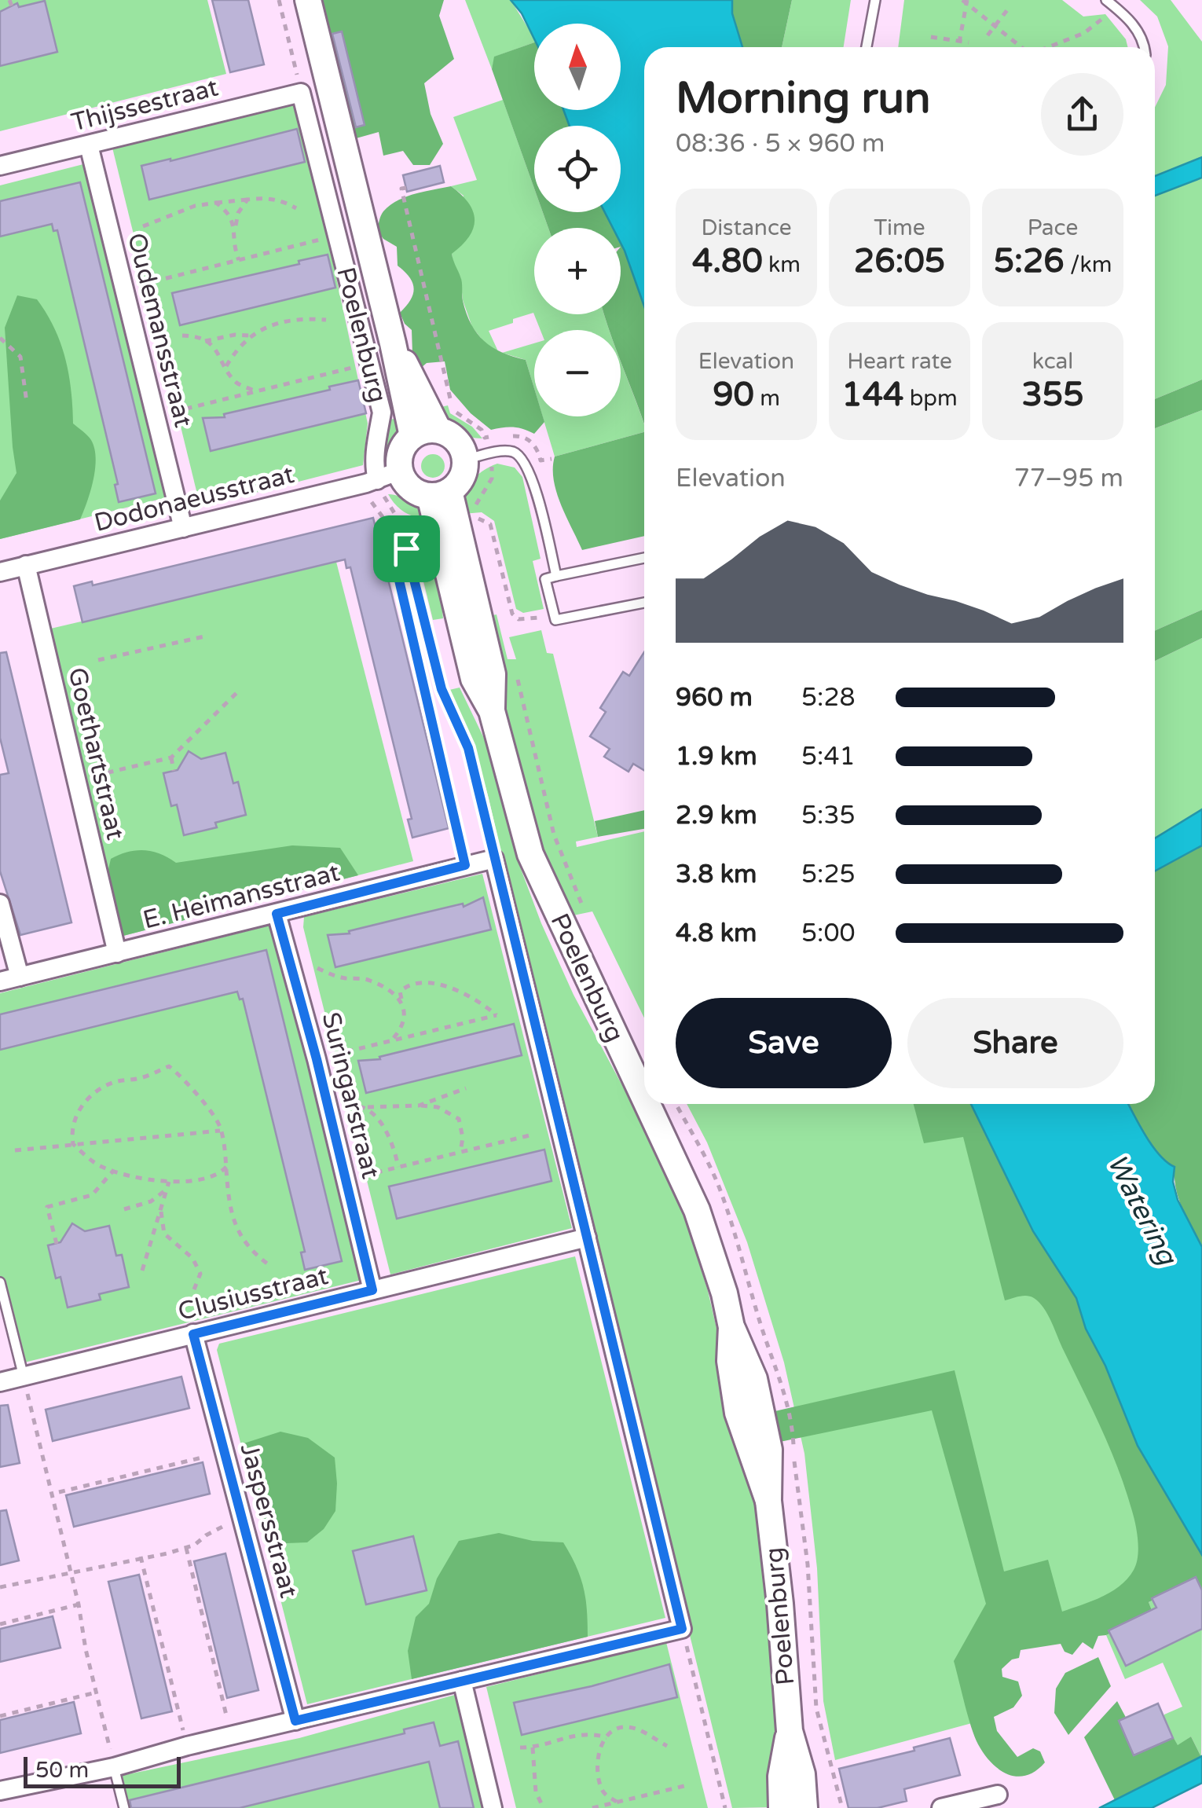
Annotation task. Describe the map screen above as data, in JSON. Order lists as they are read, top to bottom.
{
  "streets": {
    "street": [
      "Thijssestraat",
      "Oudemansstraat",
      "Poelenburg",
      "Dodonaeusstraat",
      "Goethartstraat",
      "E. Heimansstraat",
      "Suringarstraat",
      "Clusiusstraat",
      "Jaspersstraat"
    ]
  },
  "crossings": [
    ["Thijssestraat", "Oudemansstraat"],
    ["Thijssestraat", "Poelenburg"],
    ["Oudemansstraat", "Dodonaeusstraat"],
    ["Poelenburg", "Dodonaeusstraat"],
    ["Poelenburg", "E. Heimansstraat"],
    ["Poelenburg", "Clusiusstraat"],
    ["Dodonaeusstraat", "Goethartstraat"],
    ["Goethartstraat", "E. Heimansstraat"],
    ["E. Heimansstraat", "Suringarstraat"],
    ["Suringarstraat", "Clusiusstraat"],
    ["Clusiusstraat", "Jaspersstraat"]
  ],
  "water": ["Watering"],
  "scale_bar": "50 m",
  "north": "top",
  "page": {
    "map_buttons": ["+", "−"],
    "heading": ["Morning run", "08:36 · 5 × 960 m"],
    "stats": [
      ["Distance", "4.80 km"],
      ["Time", "26:05"],
      ["Pace", "5:26 /km"],
      ["Elevation", "90 m"],
      ["Heart rate", "144 bpm"],
      ["kcal", "355"]
    ],
    "chart": ["Elevation", "77–95 m"],
    "list": [
      {
        "name": "960 m",
        "note": "5:28"
      },
      {
        "name": "1.9 km",
        "note": "5:41"
      },
      {
        "name": "2.9 km",
        "note": "5:35"
      },
      {
        "name": "3.8 km",
        "note": "5:25"
      },
      {
        "name": "4.8 km",
        "note": "5:00"
      }
    ],
    "buttons": ["Save", "Share"],
    "scale": "50 m"
  }
}
